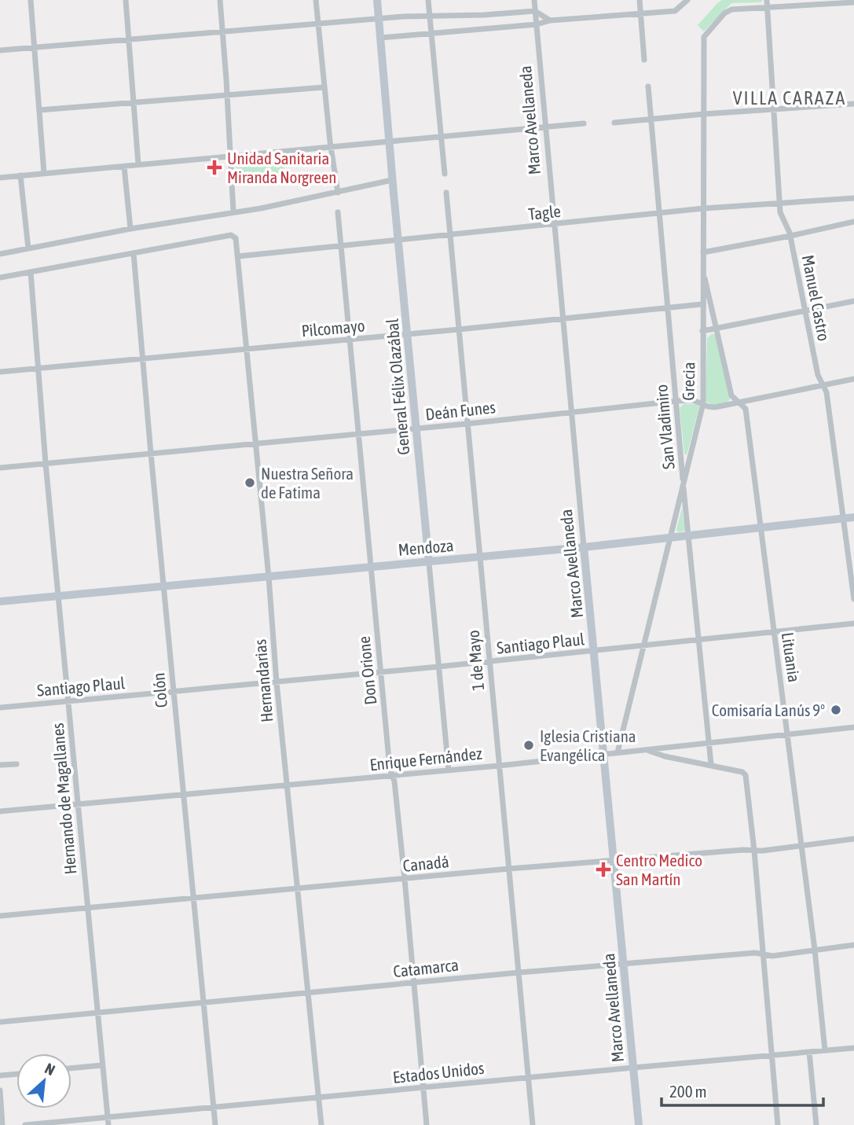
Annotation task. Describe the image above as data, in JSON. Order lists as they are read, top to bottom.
{
  "streets": {
    "street": [
      "Marco Avellaneda",
      "Tagle",
      "Manuel Castro",
      "Pilcomayo",
      "Grecia",
      "General Félix Olazábal",
      "Deán Funes",
      "San Vladimiro",
      "Mendoza",
      "Santiago Plaul",
      "Lituania",
      "1 de Mayo",
      "Don Orione",
      "Hernandarias",
      "Colón",
      "Enrique Fernández",
      "Hernando de Magallanes",
      "Canadá",
      "Catamarca",
      "Estados Unidos"
    ]
  },
  "crossings": [
    ["Marco Avellaneda", "Tagle"],
    ["Marco Avellaneda", "Pilcomayo"],
    ["Marco Avellaneda", "Deán Funes"],
    ["Marco Avellaneda", "Mendoza"],
    ["Marco Avellaneda", "Santiago Plaul"],
    ["Marco Avellaneda", "Enrique Fernández"],
    ["Marco Avellaneda", "Canadá"],
    ["Marco Avellaneda", "Catamarca"],
    ["Marco Avellaneda", "Estados Unidos"],
    ["Tagle", "Manuel Castro"],
    ["Tagle", "Grecia"],
    ["Tagle", "General Félix Olazábal"],
    ["Tagle", "San Vladimiro"],
    ["Tagle", "1 de Mayo"],
    ["Tagle", "Don Orione"],
    ["Tagle", "Hernandarias"],
    ["Manuel Castro", "Grecia"],
    ["Manuel Castro", "Deán Funes"],
    ["Manuel Castro", "Mendoza"],
    ["Pilcomayo", "Grecia"],
    ["Pilcomayo", "General Félix Olazábal"],
    ["Pilcomayo", "San Vladimiro"],
    ["Pilcomayo", "1 de Mayo"],
    ["Pilcomayo", "Don Orione"],
    ["Pilcomayo", "Hernandarias"],
    ["Pilcomayo", "Colón"],
    ["Pilcomayo", "Hernando de Magallanes"],
    ["Grecia", "Deán Funes"],
    ["Grecia", "San Vladimiro"],
    ["Grecia", "Mendoza"],
    ["Grecia", "Santiago Plaul"],
    ["Grecia", "Lituania"],
    ["Grecia", "Enrique Fernández"],
    ["General Félix Olazábal", "Deán Funes"],
    ["General Félix Olazábal", "Mendoza"],
    ["General Félix Olazábal", "Santiago Plaul"],
    ["General Félix Olazábal", "Enrique Fernández"],
    ["Deán Funes", "San Vladimiro"],
    ["Deán Funes", "Lituania"],
    ["Deán Funes", "1 de Mayo"],
    ["Deán Funes", "Don Orione"],
    ["Deán Funes", "Hernandarias"],
    ["Deán Funes", "Colón"],
    ["Deán Funes", "Hernando de Magallanes"],
    ["San Vladimiro", "Mendoza"],
    ["San Vladimiro", "Santiago Plaul"],
    ["San Vladimiro", "Enrique Fernández"],
    ["Mendoza", "Lituania"],
    ["Mendoza", "1 de Mayo"],
    ["Mendoza", "Don Orione"],
    ["Mendoza", "Hernandarias"],
    ["Mendoza", "Colón"],
    ["Mendoza", "Hernando de Magallanes"],
    ["Santiago Plaul", "Lituania"],
    ["Santiago Plaul", "1 de Mayo"],
    ["Santiago Plaul", "Don Orione"],
    ["Santiago Plaul", "Hernandarias"],
    ["Santiago Plaul", "Colón"],
    ["Santiago Plaul", "Hernando de Magallanes"],
    ["Lituania", "Enrique Fernández"],
    ["Lituania", "Canadá"],
    ["Lituania", "Catamarca"],
    ["Lituania", "Estados Unidos"],
    ["1 de Mayo", "Enrique Fernández"],
    ["1 de Mayo", "Canadá"],
    ["1 de Mayo", "Catamarca"],
    ["1 de Mayo", "Estados Unidos"],
    ["Don Orione", "Enrique Fernández"],
    ["Don Orione", "Canadá"],
    ["Don Orione", "Catamarca"],
    ["Don Orione", "Estados Unidos"],
    ["Hernandarias", "Colón"],
    ["Hernandarias", "Enrique Fernández"],
    ["Hernandarias", "Canadá"],
    ["Hernandarias", "Catamarca"],
    ["Hernandarias", "Estados Unidos"],
    ["Colón", "Enrique Fernández"],
    ["Colón", "Canadá"],
    ["Colón", "Catamarca"],
    ["Colón", "Estados Unidos"],
    ["Enrique Fernández", "Hernando de Magallanes"],
    ["Hernando de Magallanes", "Canadá"],
    ["Hernando de Magallanes", "Catamarca"],
    ["Hernando de Magallanes", "Estados Unidos"]
  ],
  "districts": ["VILLA CARAZA"],
  "places": {
    "health": ["Unidad Sanitaria Miranda Norgreen", "Centro Medico San Martín"],
    "other": ["Nuestra Señora de Fatima", "Comisaría Lanús 9°", "Iglesia Cristiana Evangélica"]
  },
  "scale_bar": "200 m",
  "north": "top right"
}
